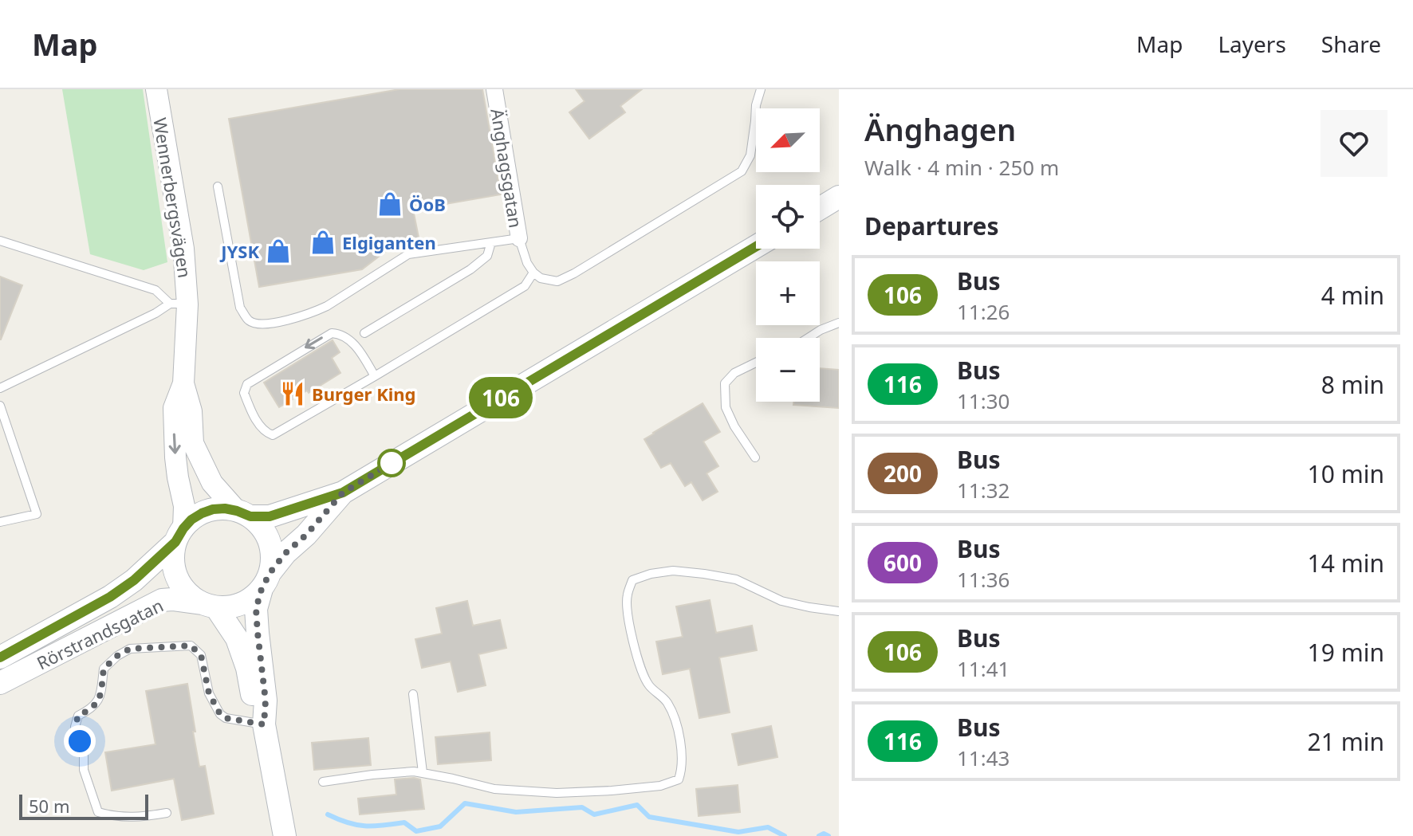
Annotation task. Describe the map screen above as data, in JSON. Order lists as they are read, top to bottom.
{
  "streets": {
    "main road": ["Wennerbergsvägen", "Rörstrandsgatan"],
    "street": ["Änghagsgatan"]
  },
  "crossings": [
    ["Wennerbergsvägen", "Rörstrandsgatan"]
  ],
  "places": {
    "shop": ["ÖoB", "Elgiganten", "JYSK"],
    "restaurant": ["Burger King"]
  },
  "lines": ["bus line 106"],
  "scale_bar": "50 m",
  "north": "bottom left",
  "page": {
    "header": "Map",
    "nav": ["Map", "Layers", "Share"],
    "on_map": "106",
    "heading": [
      ["Änghagen", "Walk · 4 min · 250 m"],
      "Departures"
    ],
    "map_buttons": ["+", "−"],
    "list": [
      {
        "mark": "106",
        "name": "Bus",
        "note": "11:26",
        "value": "4 min"
      },
      {
        "mark": "116",
        "name": "Bus",
        "note": "11:30",
        "value": "8 min"
      },
      {
        "mark": "200",
        "name": "Bus",
        "note": "11:32",
        "value": "10 min"
      },
      {
        "mark": "600",
        "name": "Bus",
        "note": "11:36",
        "value": "14 min"
      },
      {
        "mark": "106",
        "name": "Bus",
        "note": "11:41",
        "value": "19 min"
      },
      {
        "mark": "116",
        "name": "Bus",
        "note": "11:43",
        "value": "21 min"
      }
    ],
    "scale": "50 m"
  }
}
